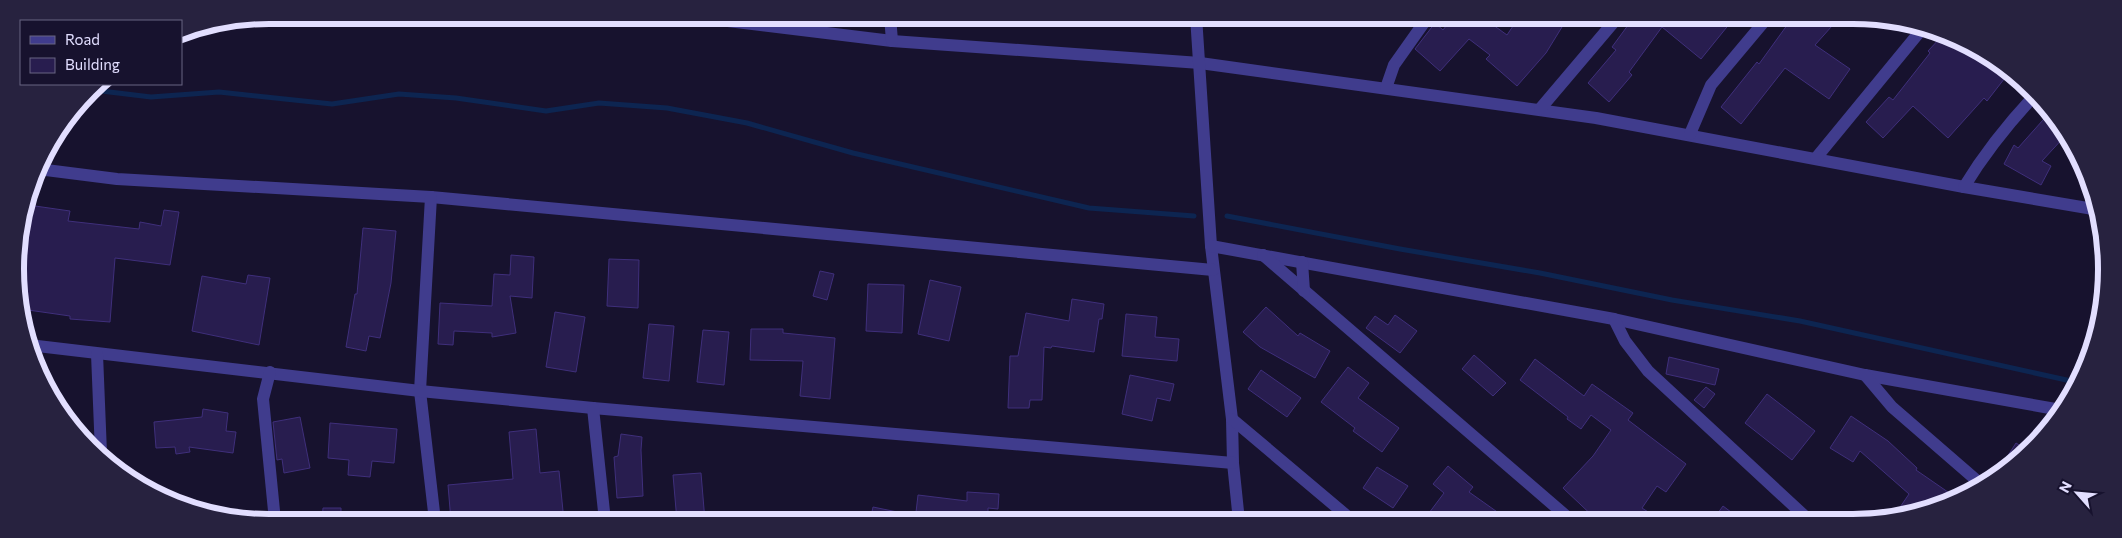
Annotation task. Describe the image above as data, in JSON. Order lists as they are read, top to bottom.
{
  "legend": ["Road", "Building"],
  "north": "top left"
}
